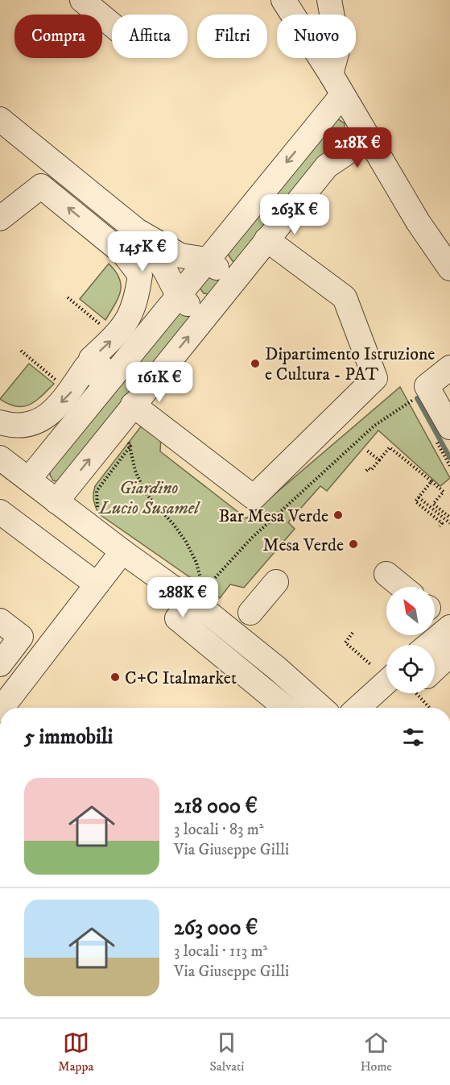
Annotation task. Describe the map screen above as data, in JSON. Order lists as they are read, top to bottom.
{
  "parks": ["Giardino Lucio Susamel"],
  "places": [
    "Dipartimento Istruzione e Cultura - PAT",
    "Bar Mesa Verde",
    "Mesa Verde",
    "C+C Italmarket"
  ],
  "north": "top left",
  "page": {
    "chip": [
      "Compra",
      "Affitta",
      "Filtri",
      "Nuovo"
    ],
    "price": [
      "218K €",
      "263K €",
      "145K €",
      "161K €",
      "288K €"
    ],
    "heading": "5 immobili",
    "list": [
      {
        "name": "218 000 €",
        "note": "3 locali · 83 m² · Via Giuseppe Gilli"
      },
      {
        "name": "263 000 €",
        "note": "3 locali · 113 m² · Via Giuseppe Gilli"
      }
    ],
    "tabs": ["Mappa", "Salvati", "Home"]
  }
}
